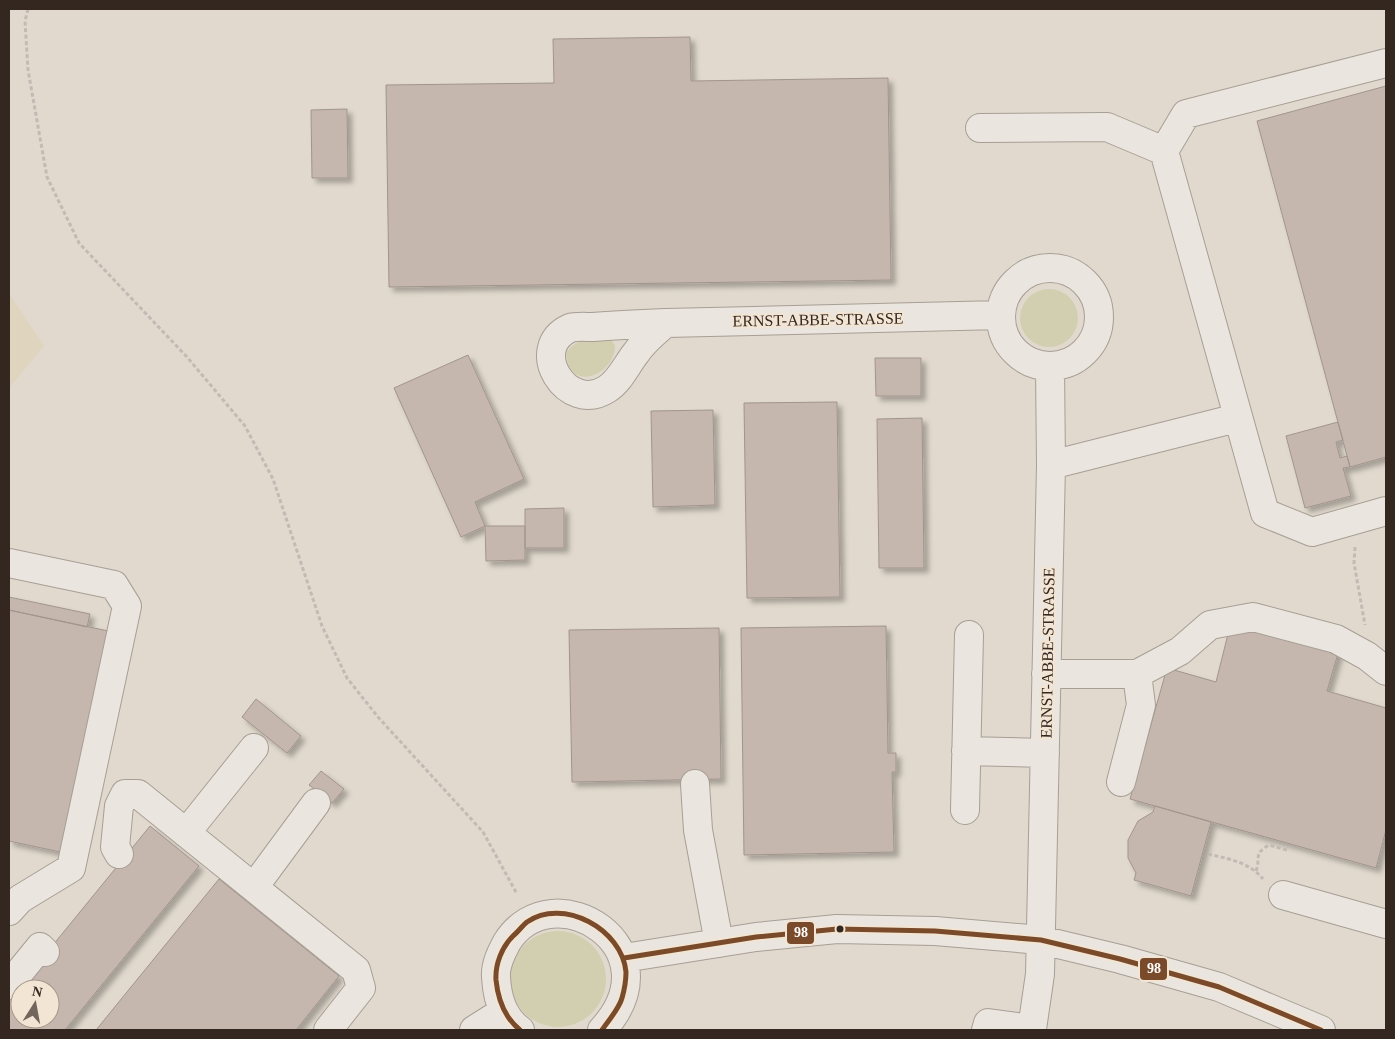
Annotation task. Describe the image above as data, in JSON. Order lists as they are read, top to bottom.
{
  "streets": {
    "street": ["ERNST-ABBE-STRASSE"]
  },
  "lines": ["transit line 98"],
  "north": "top"
}
